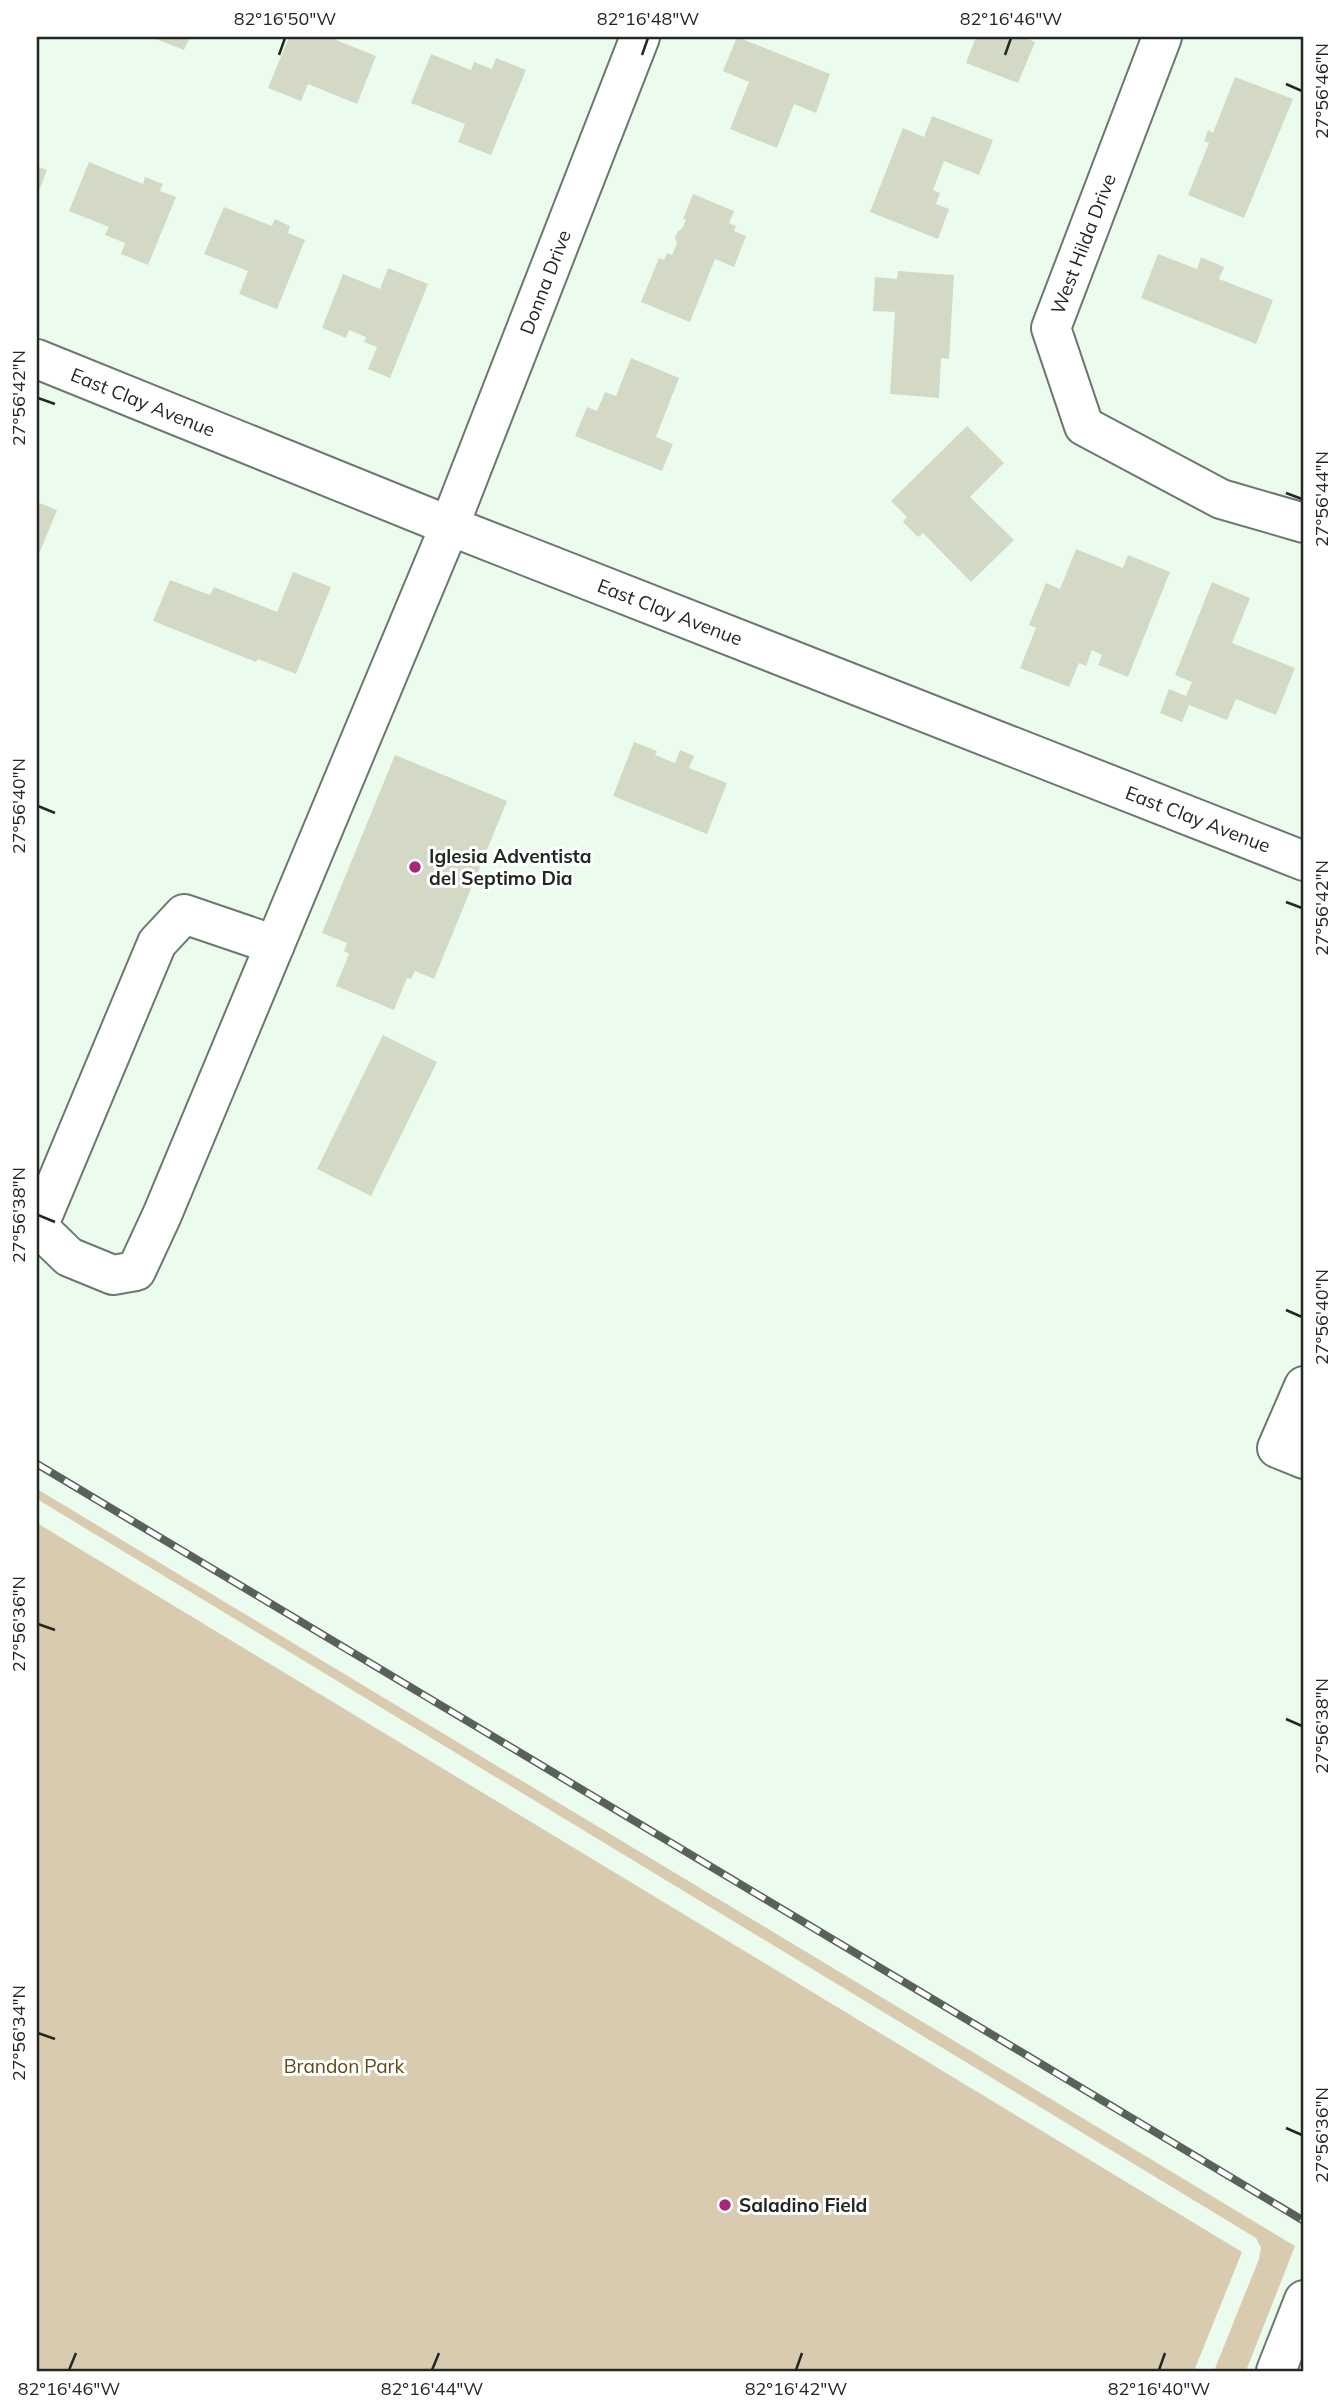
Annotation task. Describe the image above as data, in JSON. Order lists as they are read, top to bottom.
{
  "streets": {
    "street": ["West Hilda Drive", "Donna Drive", "East Clay Avenue"]
  },
  "crossings": [
    ["Donna Drive", "East Clay Avenue"]
  ],
  "parks": ["Brandon Park"],
  "places": ["Iglesia Adventista del Septimo Dia", "Saladino Field"],
  "coordinates": [
    "82°16'50\"W",
    "82°16'48\"W",
    "82°16'46\"W",
    "27°56'46\"N",
    "27°56'42\"N",
    "27°56'44\"N",
    "27°56'40\"N",
    "27°56'38\"N",
    "27°56'36\"N",
    "27°56'34\"N",
    "82°16'44\"W",
    "82°16'42\"W",
    "82°16'40\"W"
  ]
}
